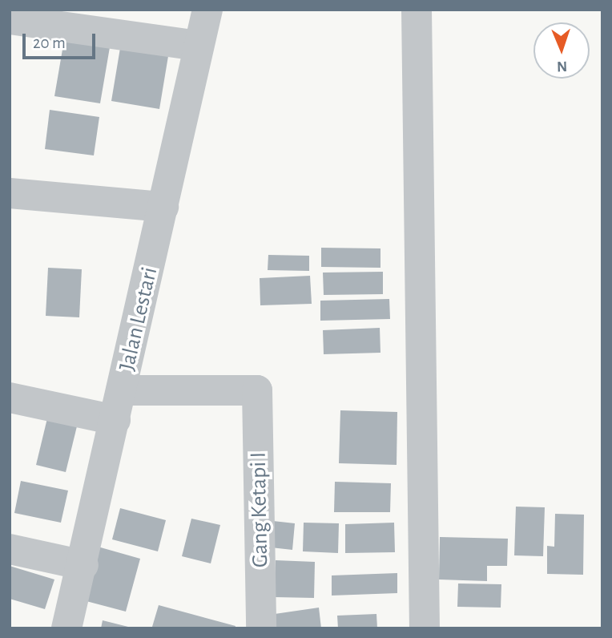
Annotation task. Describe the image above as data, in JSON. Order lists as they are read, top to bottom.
{
  "streets": {
    "street": ["Jalan Lestari", "Gang Ketapi I"]
  },
  "crossings": [
    ["Jalan Lestari", "Gang Ketapi I"]
  ],
  "scale_bar": "20 m",
  "north": "bottom"
}
